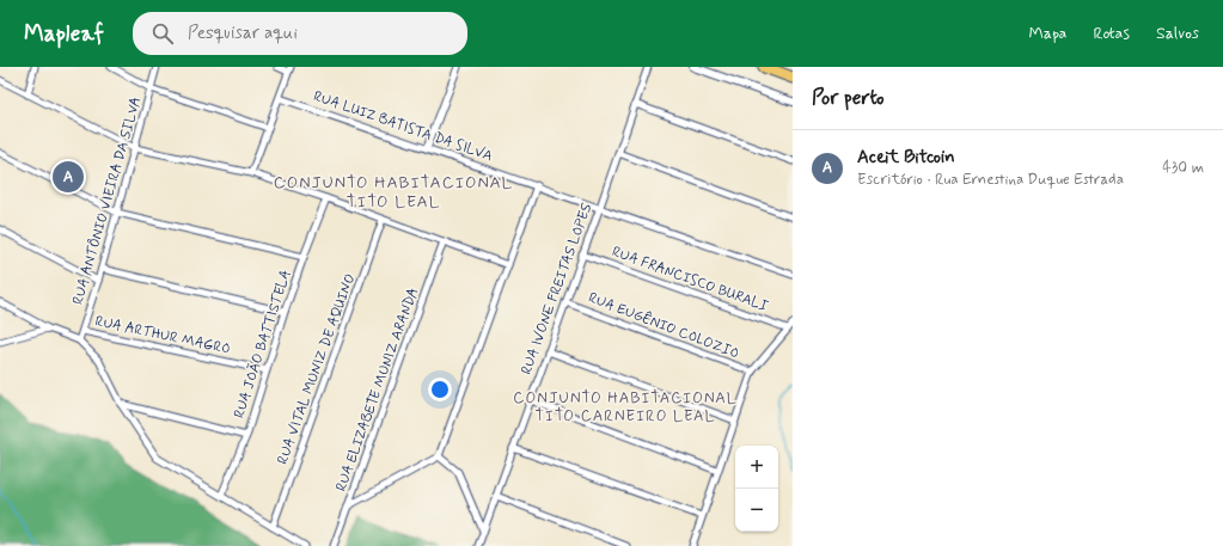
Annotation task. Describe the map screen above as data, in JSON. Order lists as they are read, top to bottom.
{
  "streets": {
    "street": [
      "RUA LUIZ BATISTA DA SILVA",
      "RUA ANTÔNIO VIEIRA DA SILVA",
      "RUA FRANCISCO BURALI",
      "RUA IVONE FREITAS LOPES",
      "RUA EUGÊNIO COLOZIO",
      "RUA ARTHUR MAGRO",
      "RUA JOÃO BATTISTELA",
      "RUA VITAL MUNIZ DE AQUINO",
      "RUA ELIZABETE MUNIZ ARANDA"
    ]
  },
  "crossings": [
    ["RUA LUIZ BATISTA DA SILVA", "RUA IVONE FREITAS LOPES"],
    ["RUA ANTÔNIO VIEIRA DA SILVA", "RUA ARTHUR MAGRO"],
    ["RUA FRANCISCO BURALI", "RUA IVONE FREITAS LOPES"],
    ["RUA IVONE FREITAS LOPES", "RUA EUGÊNIO COLOZIO"],
    ["RUA ARTHUR MAGRO", "RUA JOÃO BATTISTELA"]
  ],
  "districts": ["CONJUNTO HABITACIONAL TITO LEAL", "CONJUNTO HABITACIONAL TITO CARNEIRO LEAL"],
  "page": {
    "header": "Mapleaf",
    "search": "Pesquisar aqui",
    "nav": ["Mapa", "Rotas", "Salvos"],
    "heading": "Por perto",
    "list": [
      {
        "mark": "A",
        "name": "Aceit Bitcoin",
        "note": "Escritório · Rua Ernestina Duque Estrada",
        "value": "430 m"
      }
    ],
    "pins": "A",
    "map_buttons": ["+", "−"]
  }
}
